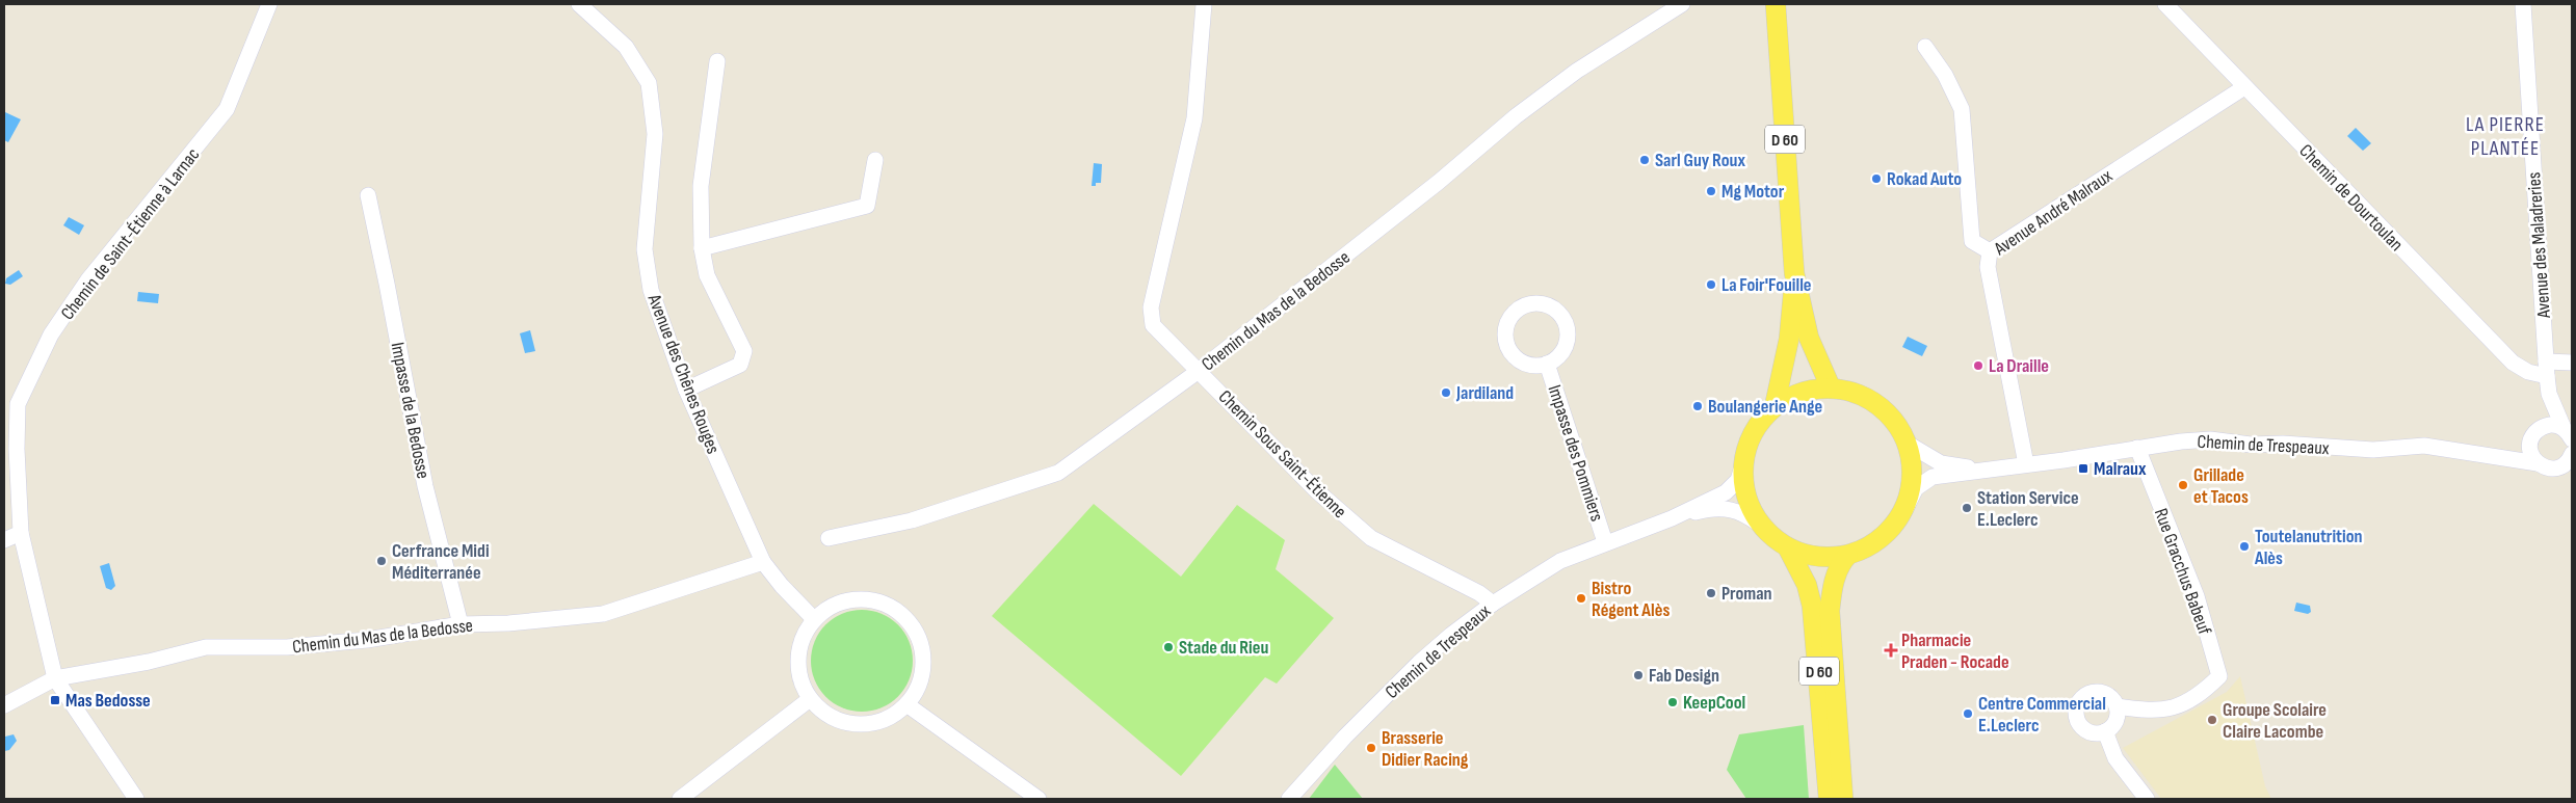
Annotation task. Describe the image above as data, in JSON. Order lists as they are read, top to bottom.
{
  "streets": {
    "main road": ["D 60"],
    "street": [
      "Chemin de Dourtoulan",
      "Avenue André Malraux",
      "Chemin de Saint-Étienne à Larnac",
      "Avenue des Maladreries",
      "Chemin du Mas de la Bedosse",
      "Avenue des Chênes Rouges",
      "Impasse de la Bedosse",
      "Chemin de Trespeaux",
      "Impasse des Pommiers",
      "Chemin Sous Saint-Étienne",
      "Rue Gracchus Babeuf"
    ]
  },
  "crossings": [
    ["D 60", "Chemin de Trespeaux"],
    ["Chemin de Dourtoulan", "Avenue André Malraux"],
    ["Chemin de Dourtoulan", "Avenue des Maladreries"],
    ["Avenue André Malraux", "Chemin de Trespeaux"],
    ["Chemin de Saint-Étienne à Larnac", "Chemin du Mas de la Bedosse"],
    ["Chemin du Mas de la Bedosse", "Avenue des Chênes Rouges"],
    ["Chemin du Mas de la Bedosse", "Impasse de la Bedosse"],
    ["Chemin du Mas de la Bedosse", "Chemin Sous Saint-Étienne"],
    ["Chemin de Trespeaux", "Impasse des Pommiers"],
    ["Chemin de Trespeaux", "Chemin Sous Saint-Étienne"],
    ["Chemin de Trespeaux", "Rue Gracchus Babeuf"]
  ],
  "districts": ["LA PIERRE PLANTÉE"],
  "places": {
    "other": [
      "Sarl Guy Roux",
      "Rokad Auto",
      "Mg Motor",
      "La Foir'Fouille",
      "La Draille",
      "Jardiland",
      "Boulangerie Ange",
      "Grillade et Tacos",
      "Station Service E.Leclerc",
      "Toutelanutrition Alès",
      "Cerfrance Midi Méditerranée",
      "Proman",
      "Bistro Régent Alès",
      "Stade du Rieu",
      "Fab Design",
      "KeepCool",
      "Centre Commercial E.Leclerc",
      "Groupe Scolaire Claire Lacombe",
      "Brasserie Didier Racing"
    ],
    "transit": ["Malraux", "Mas Bedosse"],
    "health": ["Pharmacie Praden - Rocade"]
  }
}
